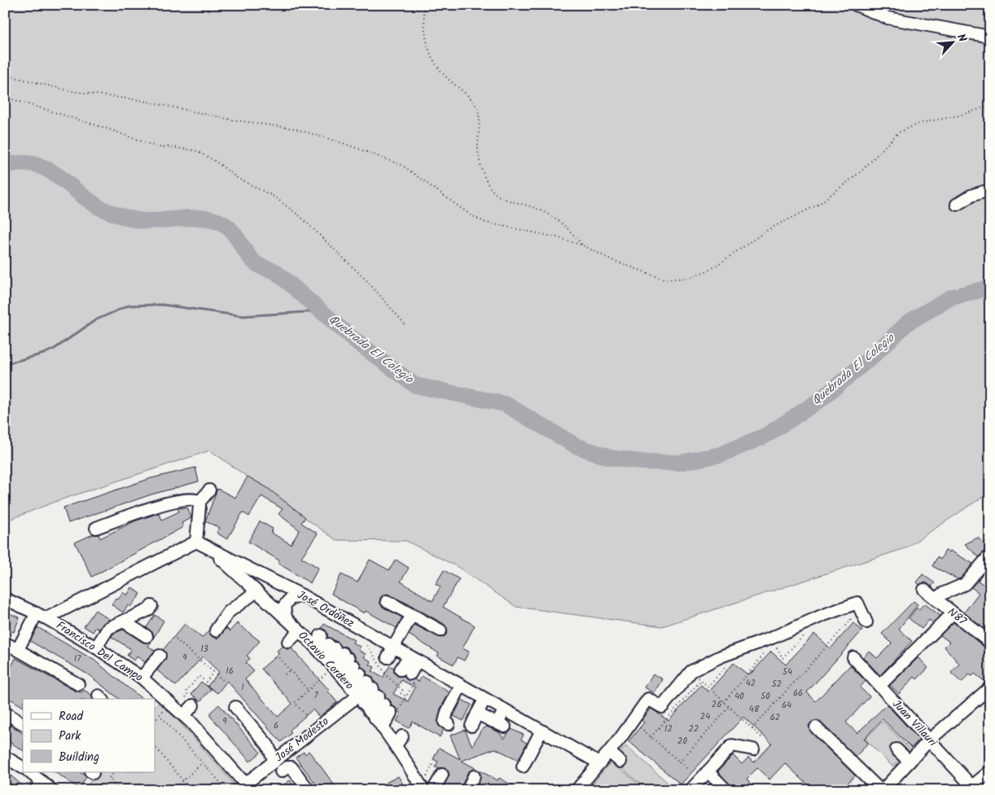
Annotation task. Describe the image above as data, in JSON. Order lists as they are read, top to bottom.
{
  "streets": {
    "street": [
      "José Ordóñez",
      "N87",
      "Francisco Del Campo",
      "Octavio Cordero",
      "Juan Villauri",
      "José Modesto"
    ]
  },
  "crossings": [
    ["José Ordóñez", "Octavio Cordero"],
    ["Francisco Del Campo", "José Modesto"],
    ["Octavio Cordero", "José Modesto"]
  ],
  "water": ["Quebrada El Colegio"],
  "house_numbers": [
    "13",
    "9",
    "17",
    "16",
    "54",
    "42",
    "52",
    "1",
    "66",
    "7",
    "40",
    "50",
    "26",
    "64",
    "48",
    "24",
    "62",
    "9",
    "6",
    "12",
    "22",
    "20"
  ],
  "legend": ["Road", "Park", "Building"],
  "north": "top right"
}
